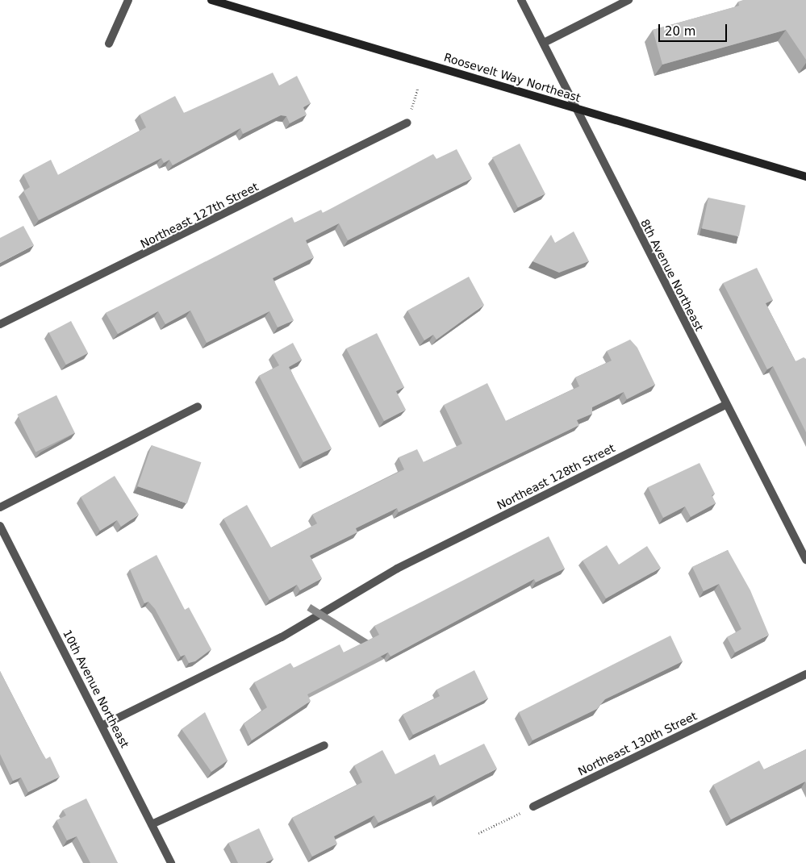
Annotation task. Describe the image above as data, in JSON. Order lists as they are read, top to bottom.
{
  "streets": {
    "main road": ["Roosevelt Way Northeast"],
    "street": [
      "Northeast 127th Street",
      "8th Avenue Northeast",
      "Northeast 128th Street",
      "10th Avenue Northeast",
      "Northeast 130th Street"
    ]
  },
  "crossings": [
    ["Roosevelt Way Northeast", "8th Avenue Northeast"],
    ["8th Avenue Northeast", "Northeast 128th Street"],
    ["Northeast 128th Street", "10th Avenue Northeast"]
  ],
  "scale_bar": "20 m"
}
